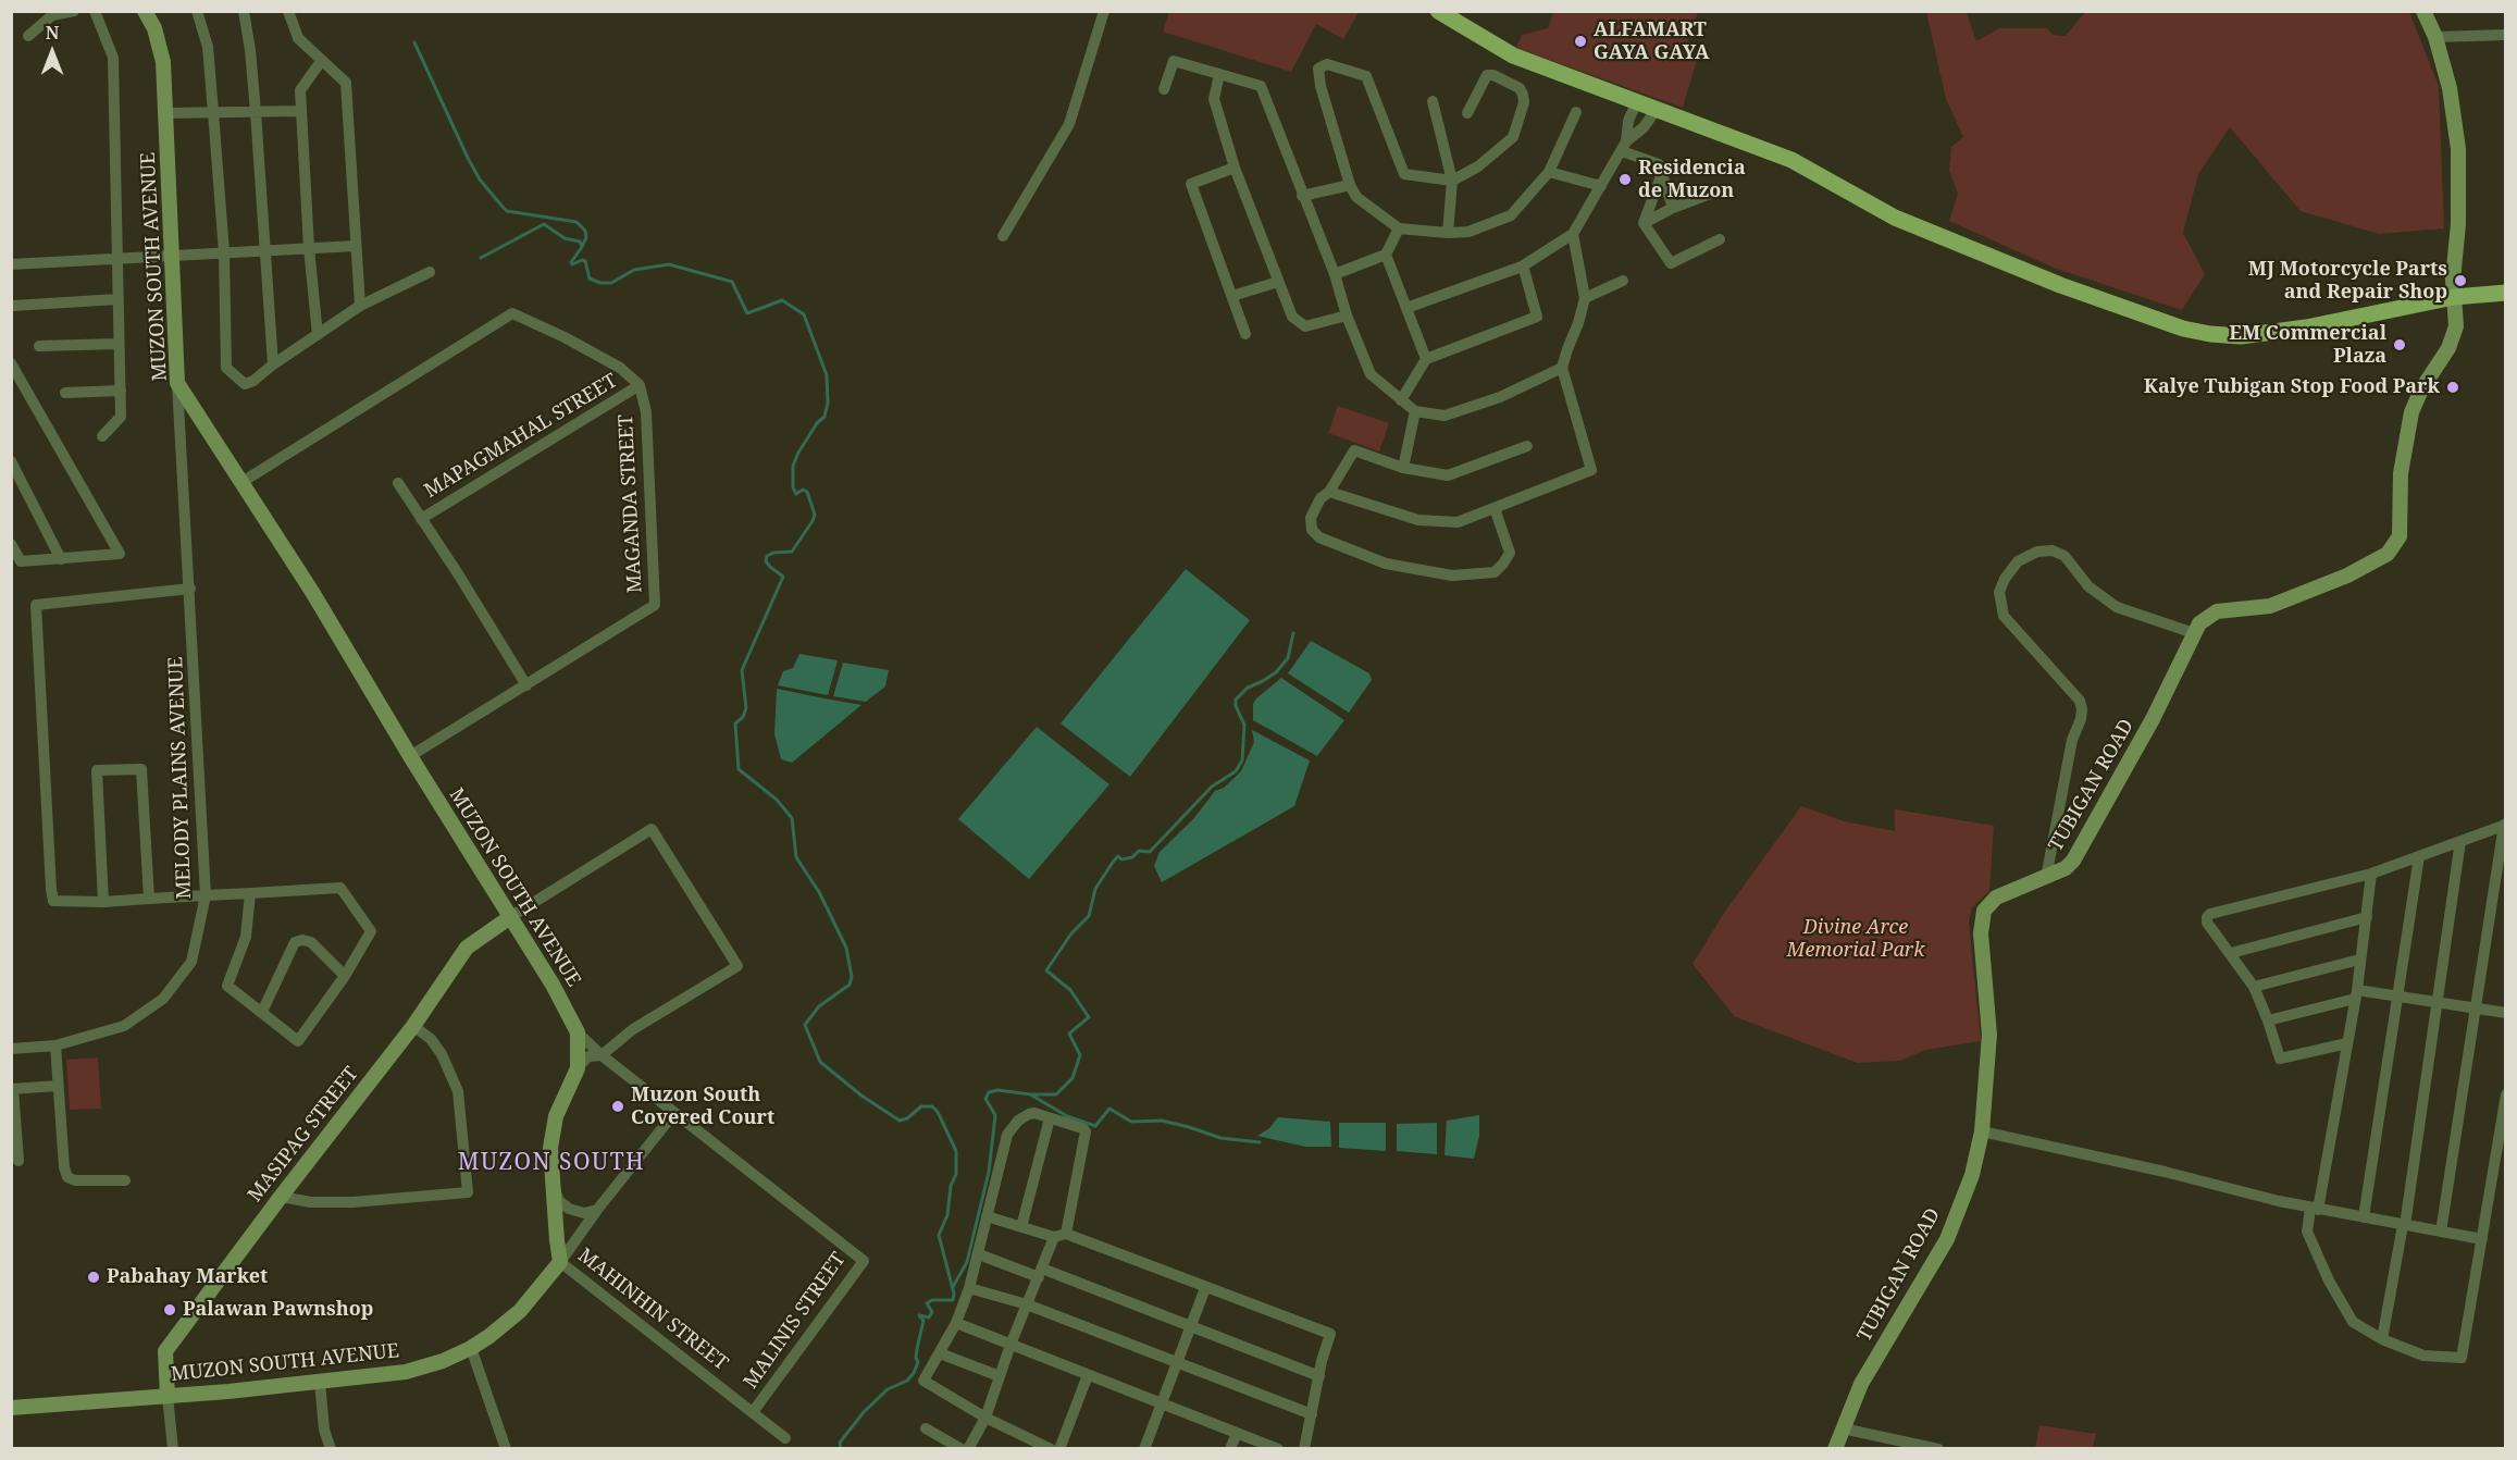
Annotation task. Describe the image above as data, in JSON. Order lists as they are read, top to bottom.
{
  "streets": {
    "street": [
      "MUZON SOUTH AVENUE",
      "MAPAGMAHAL STREET",
      "MAGANDA STREET",
      "MELODY PLAINS AVENUE",
      "TUBIGAN ROAD",
      "MASIPAG STREET",
      "MAHINHIN STREET",
      "MALINIS STREET"
    ]
  },
  "crossings": [
    ["MUZON SOUTH AVENUE", "MAGANDA STREET"],
    ["MUZON SOUTH AVENUE", "MELODY PLAINS AVENUE"],
    ["MUZON SOUTH AVENUE", "MASIPAG STREET"],
    ["MUZON SOUTH AVENUE", "MAHINHIN STREET"],
    ["MUZON SOUTH AVENUE", "MALINIS STREET"],
    ["MAPAGMAHAL STREET", "MAGANDA STREET"],
    ["MAHINHIN STREET", "MALINIS STREET"]
  ],
  "districts": ["MUZON SOUTH"],
  "parks": ["Divine Arce Memorial Park"],
  "places": [
    "ALFAMART GAYA GAYA",
    "Residencia de Muzon",
    "MJ Motorcycle Parts and Repair Shop",
    "EM Commercial Plaza",
    "Kalye Tubigan Stop Food Park",
    "Muzon South Covered Court",
    "Pabahay Market",
    "Palawan Pawnshop"
  ],
  "north": "top"
}
